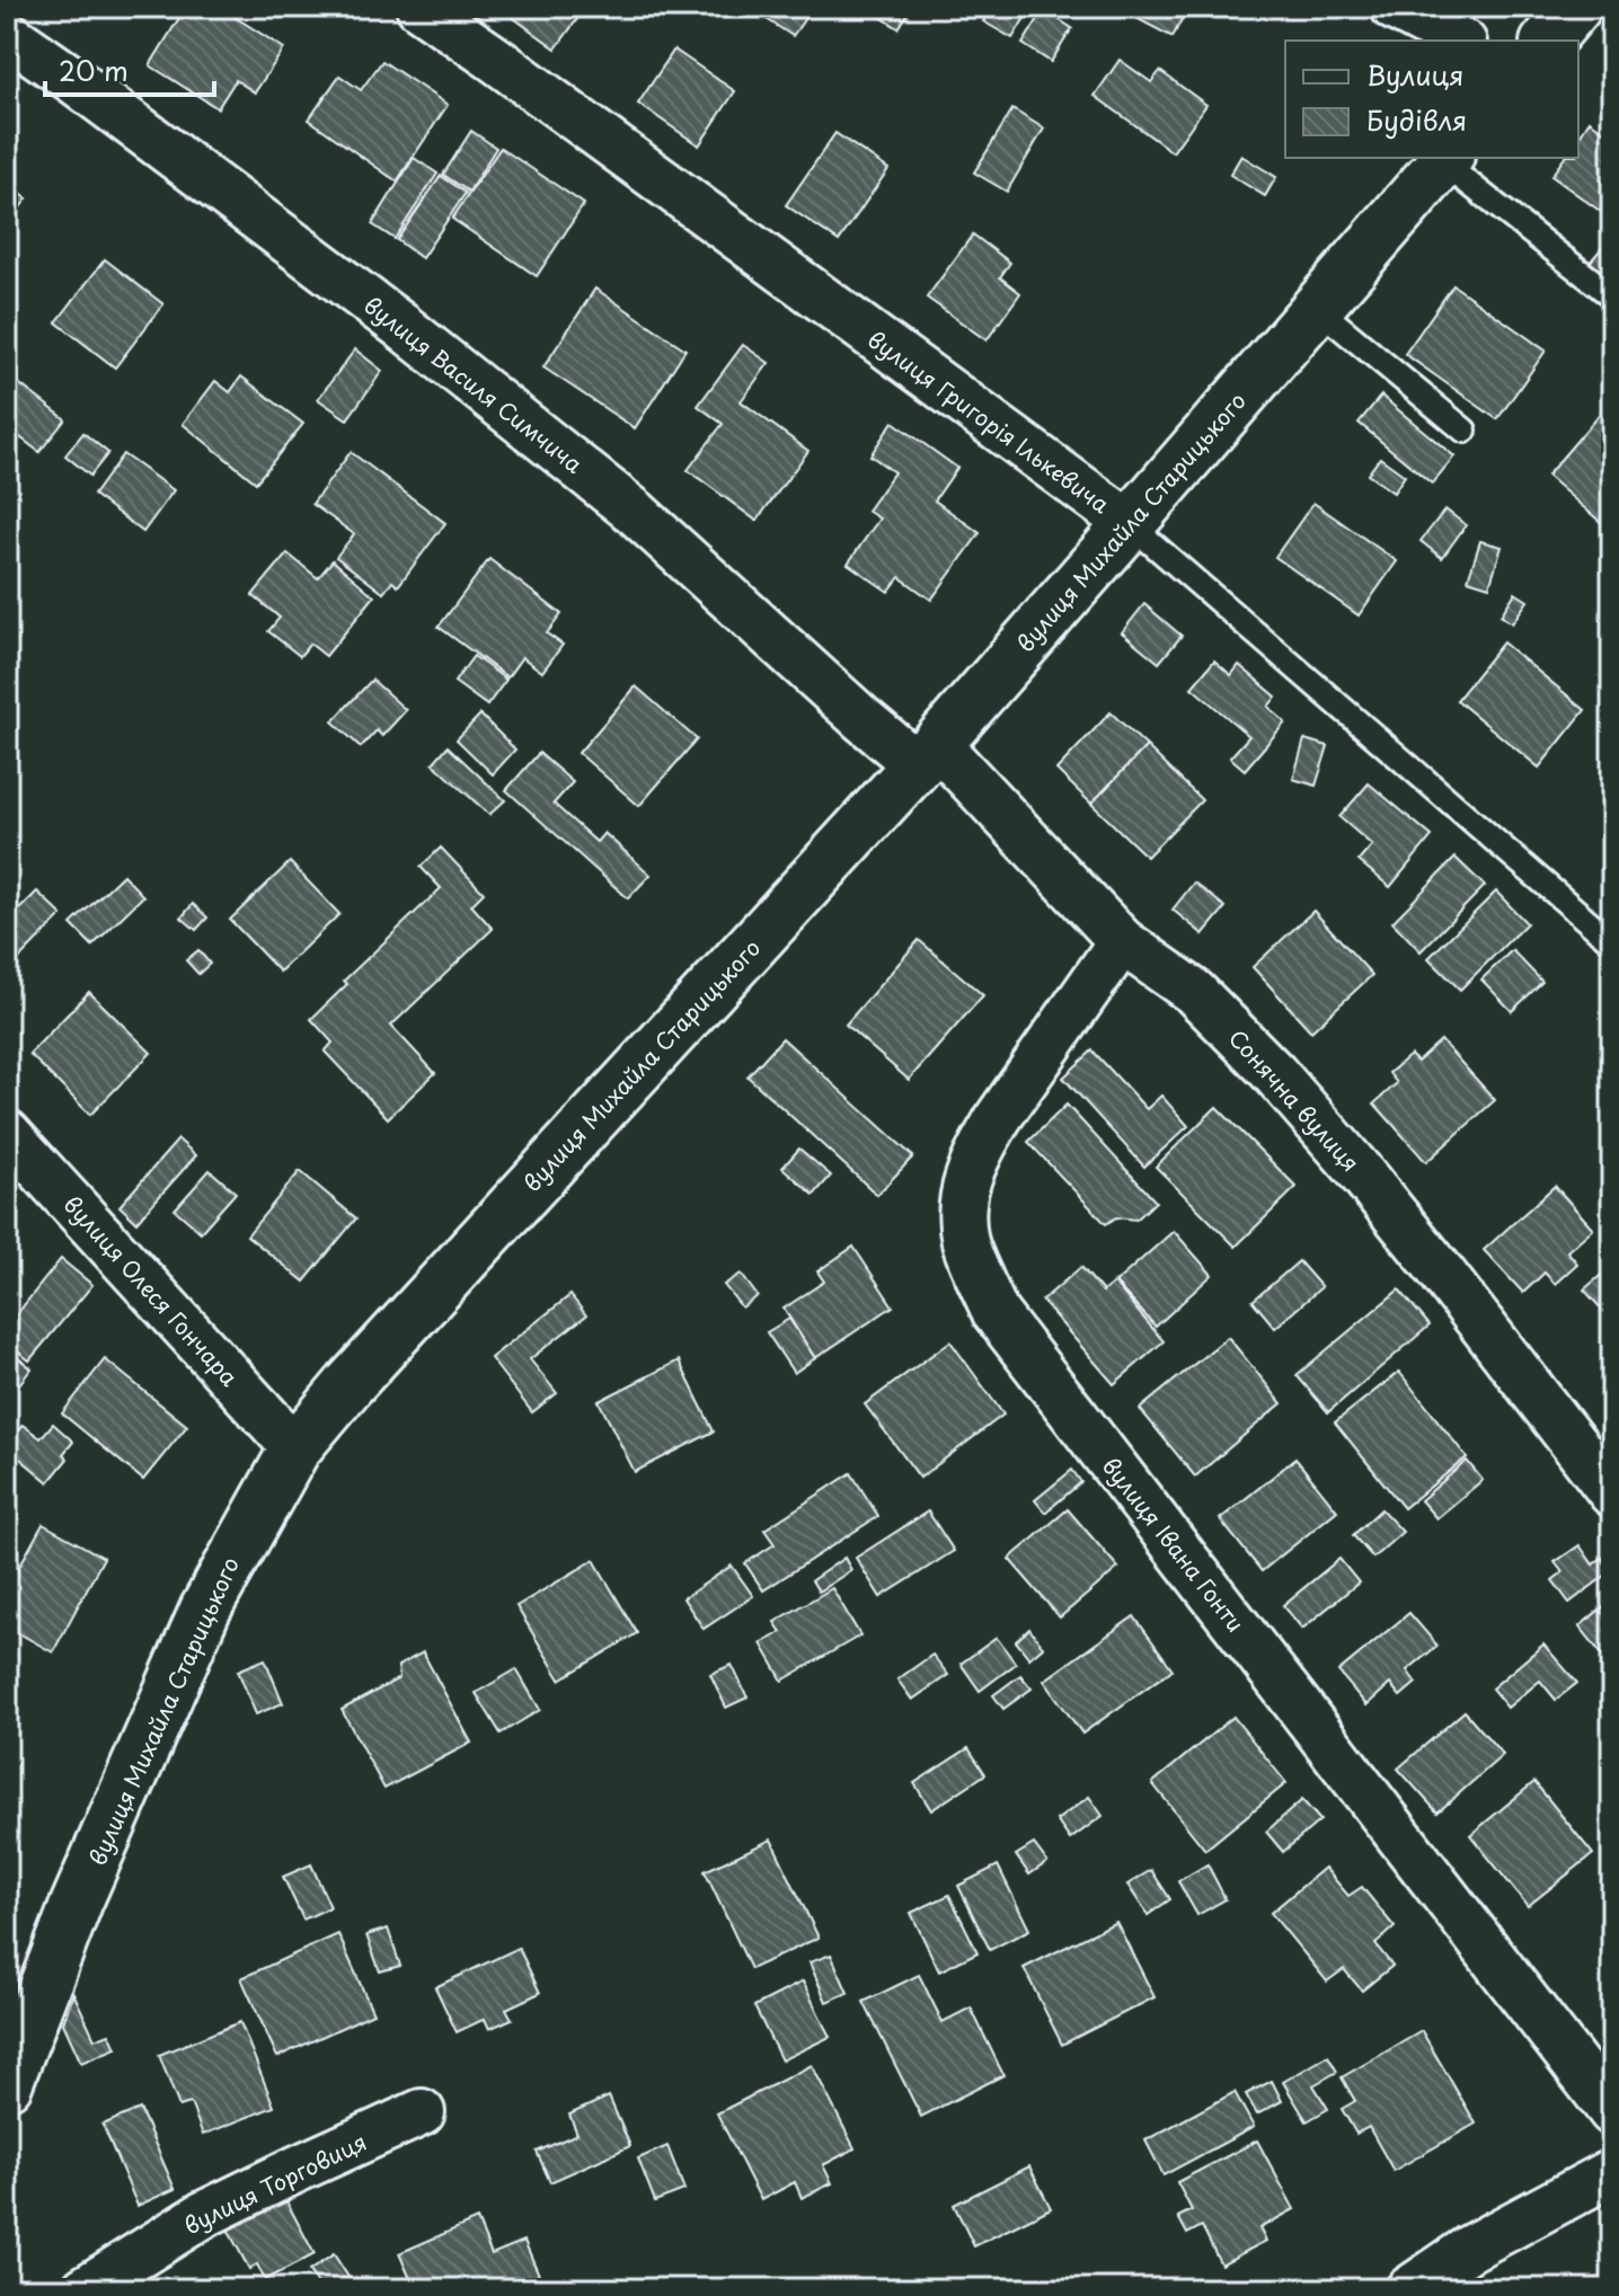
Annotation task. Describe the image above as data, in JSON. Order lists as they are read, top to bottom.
{
  "streets": {
    "street": [
      "вулиця Василя Симчича",
      "вулиця Григорія Ількевича",
      "вулиця Михайла Старицького",
      "Сонячна вулиця",
      "вулиця Олеся Гончара",
      "вулиця Івана Гонти",
      "вулиця Торговиця"
    ]
  },
  "crossings": [
    ["вулиця Василя Симчича", "вулиця Михайла Старицького"],
    ["вулиця Василя Симчича", "Сонячна вулиця"],
    ["вулиця Григорія Ількевича", "вулиця Михайла Старицького"],
    ["вулиця Михайла Старицького", "Сонячна вулиця"],
    ["вулиця Михайла Старицького", "вулиця Олеся Гончара"],
    ["Сонячна вулиця", "вулиця Івана Гонти"]
  ],
  "legend": ["Вулиця", "Будівля"],
  "scale_bar": "20 m"
}
